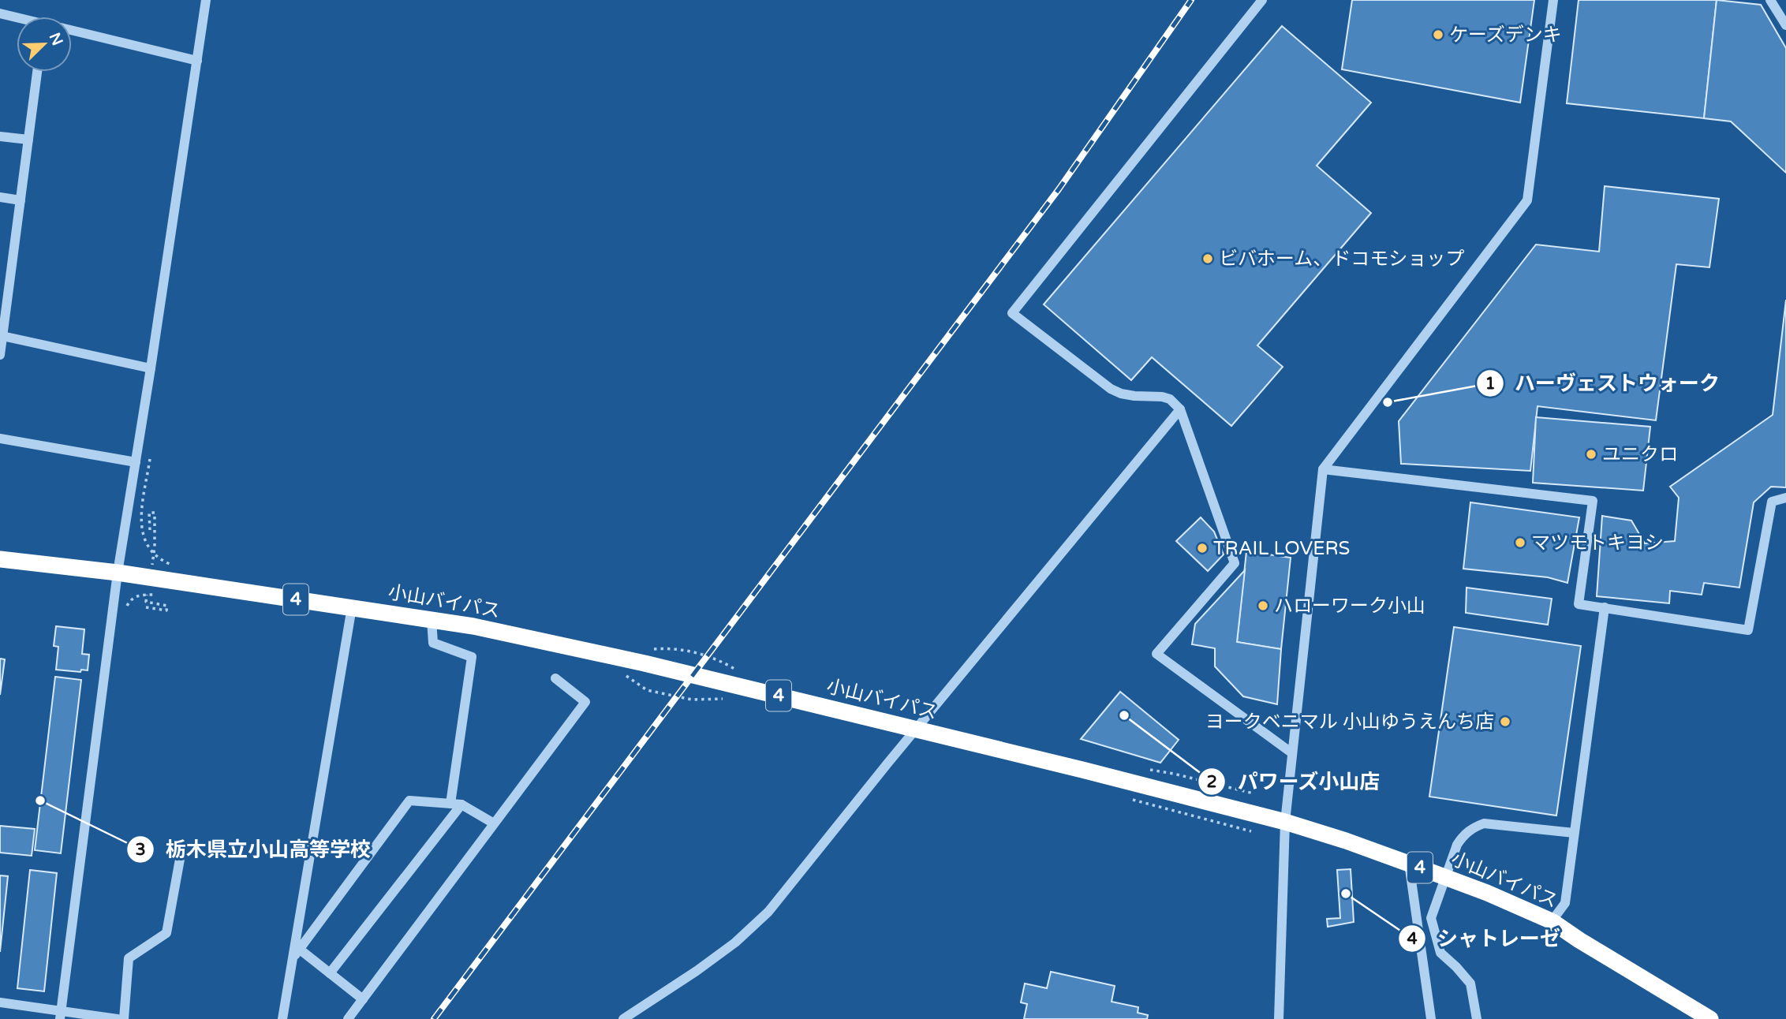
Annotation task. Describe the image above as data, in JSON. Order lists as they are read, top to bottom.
{
  "streets": {
    "highway": ["4", "小山バイパス"]
  },
  "places": [
    "ケーズデンキ",
    "ビバホーム、ドコモショップ",
    "ハーヴェストウォーク",
    "ユニクロ",
    "マツモトキヨシ",
    "TRAIL LOVERS",
    "ハローワーク小山",
    "パワーズ小山店",
    "ヨークベニマル 小山ゆうえんち店",
    "栃木県立小山高等学校",
    "シャトレーゼ"
  ],
  "north": "top right"
}
